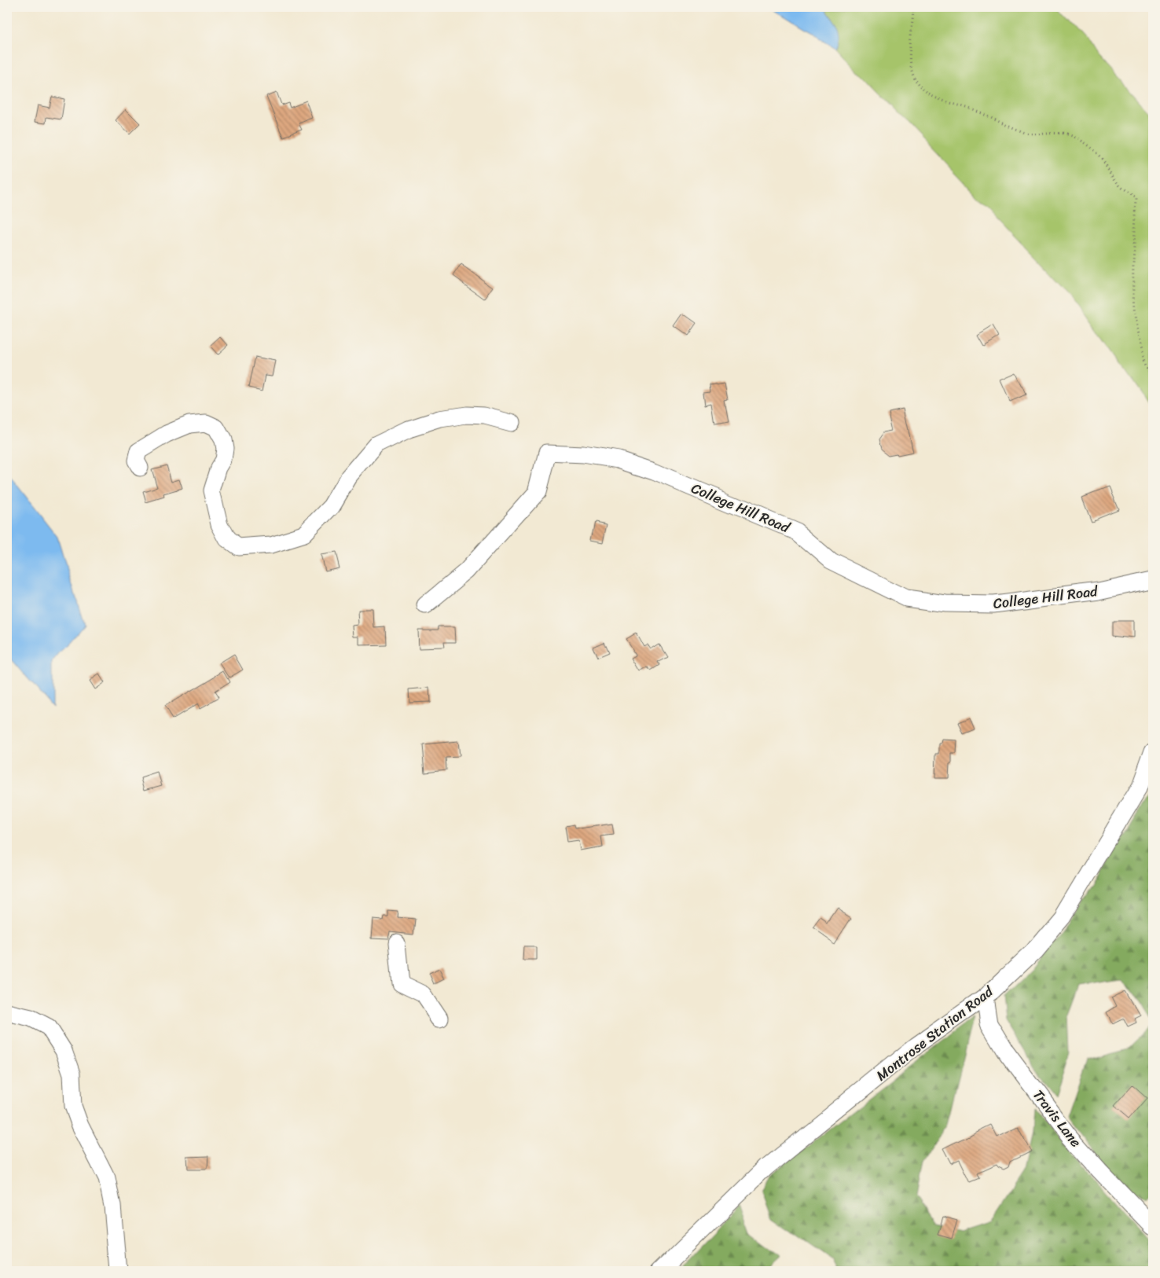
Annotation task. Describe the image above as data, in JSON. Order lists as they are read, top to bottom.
{
  "streets": {
    "street": ["College Hill Road", "Montrose Station Road", "Travis Lane"]
  },
  "crossings": [
    ["Montrose Station Road", "Travis Lane"]
  ]
}
